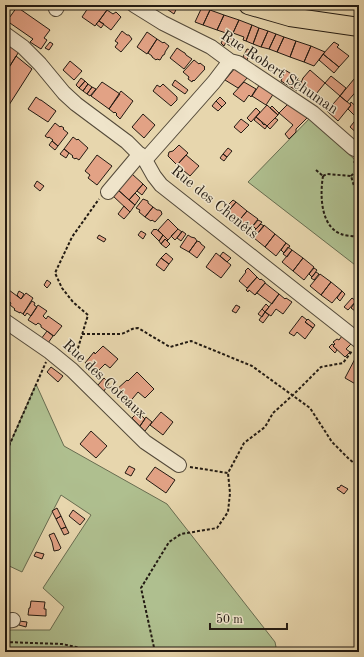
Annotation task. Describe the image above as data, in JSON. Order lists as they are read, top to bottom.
{
  "streets": {
    "street": ["Rue Robert Schuman", "Rue des Chenêts", "Rue des Coteaux"]
  },
  "scale_bar": "50 m"
}
